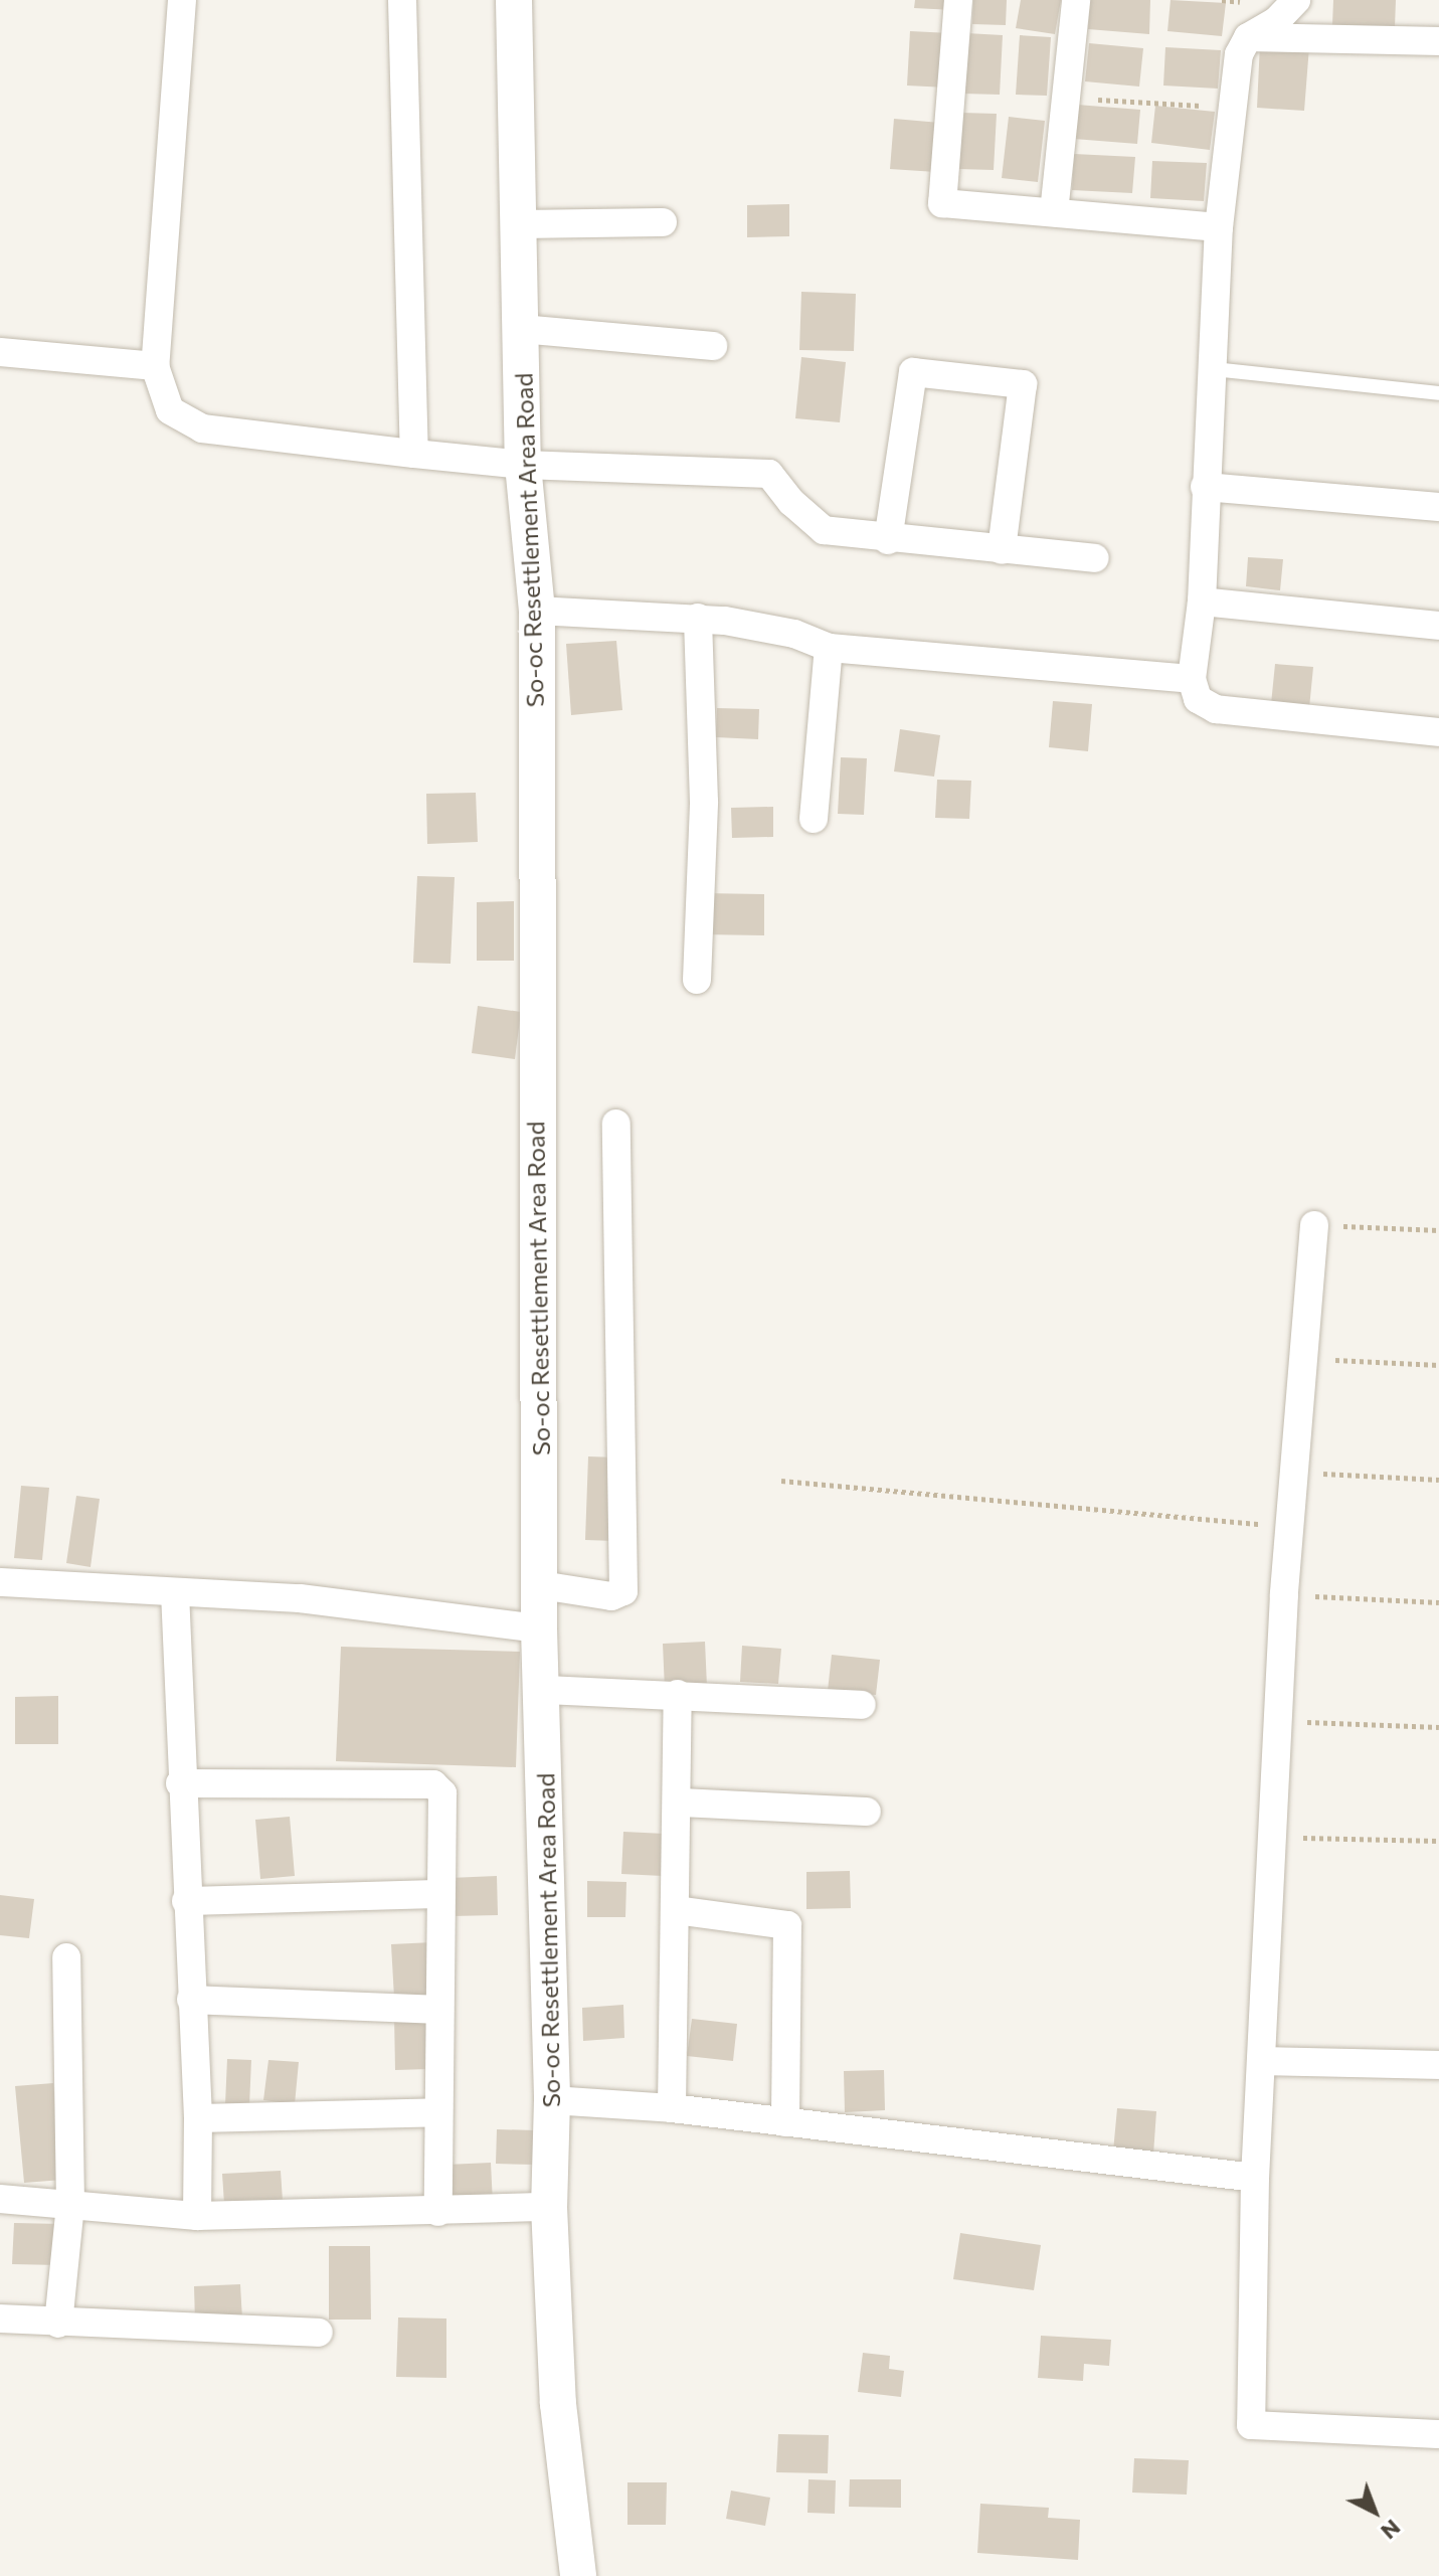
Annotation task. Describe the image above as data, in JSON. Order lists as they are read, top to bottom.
{
  "streets": {
    "street": ["So-oc Resettlement Area Road"]
  },
  "north": "bottom right"
}
